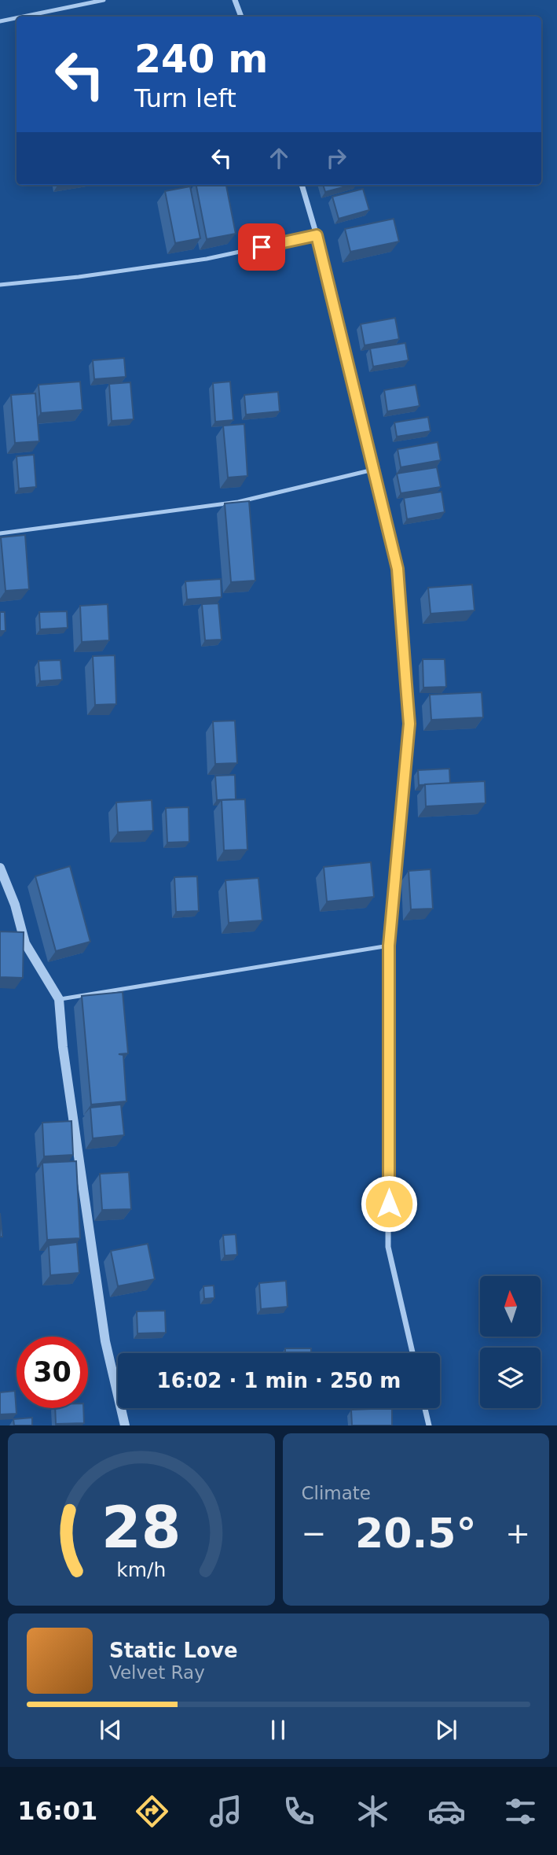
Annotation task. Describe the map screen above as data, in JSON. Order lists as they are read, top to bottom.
{
  "north": "top",
  "page": {
    "turn": ["240 m", "Turn left"],
    "limit": "30",
    "trip": "16:02 · 1 min · 250 m",
    "tile": "Climate",
    "heat": ["−", "20.5°", "+"],
    "song": ["Static Love", "Velvet Ray"],
    "tabs": "16:01",
    "gauge": ["28", "km/h"]
  }
}
